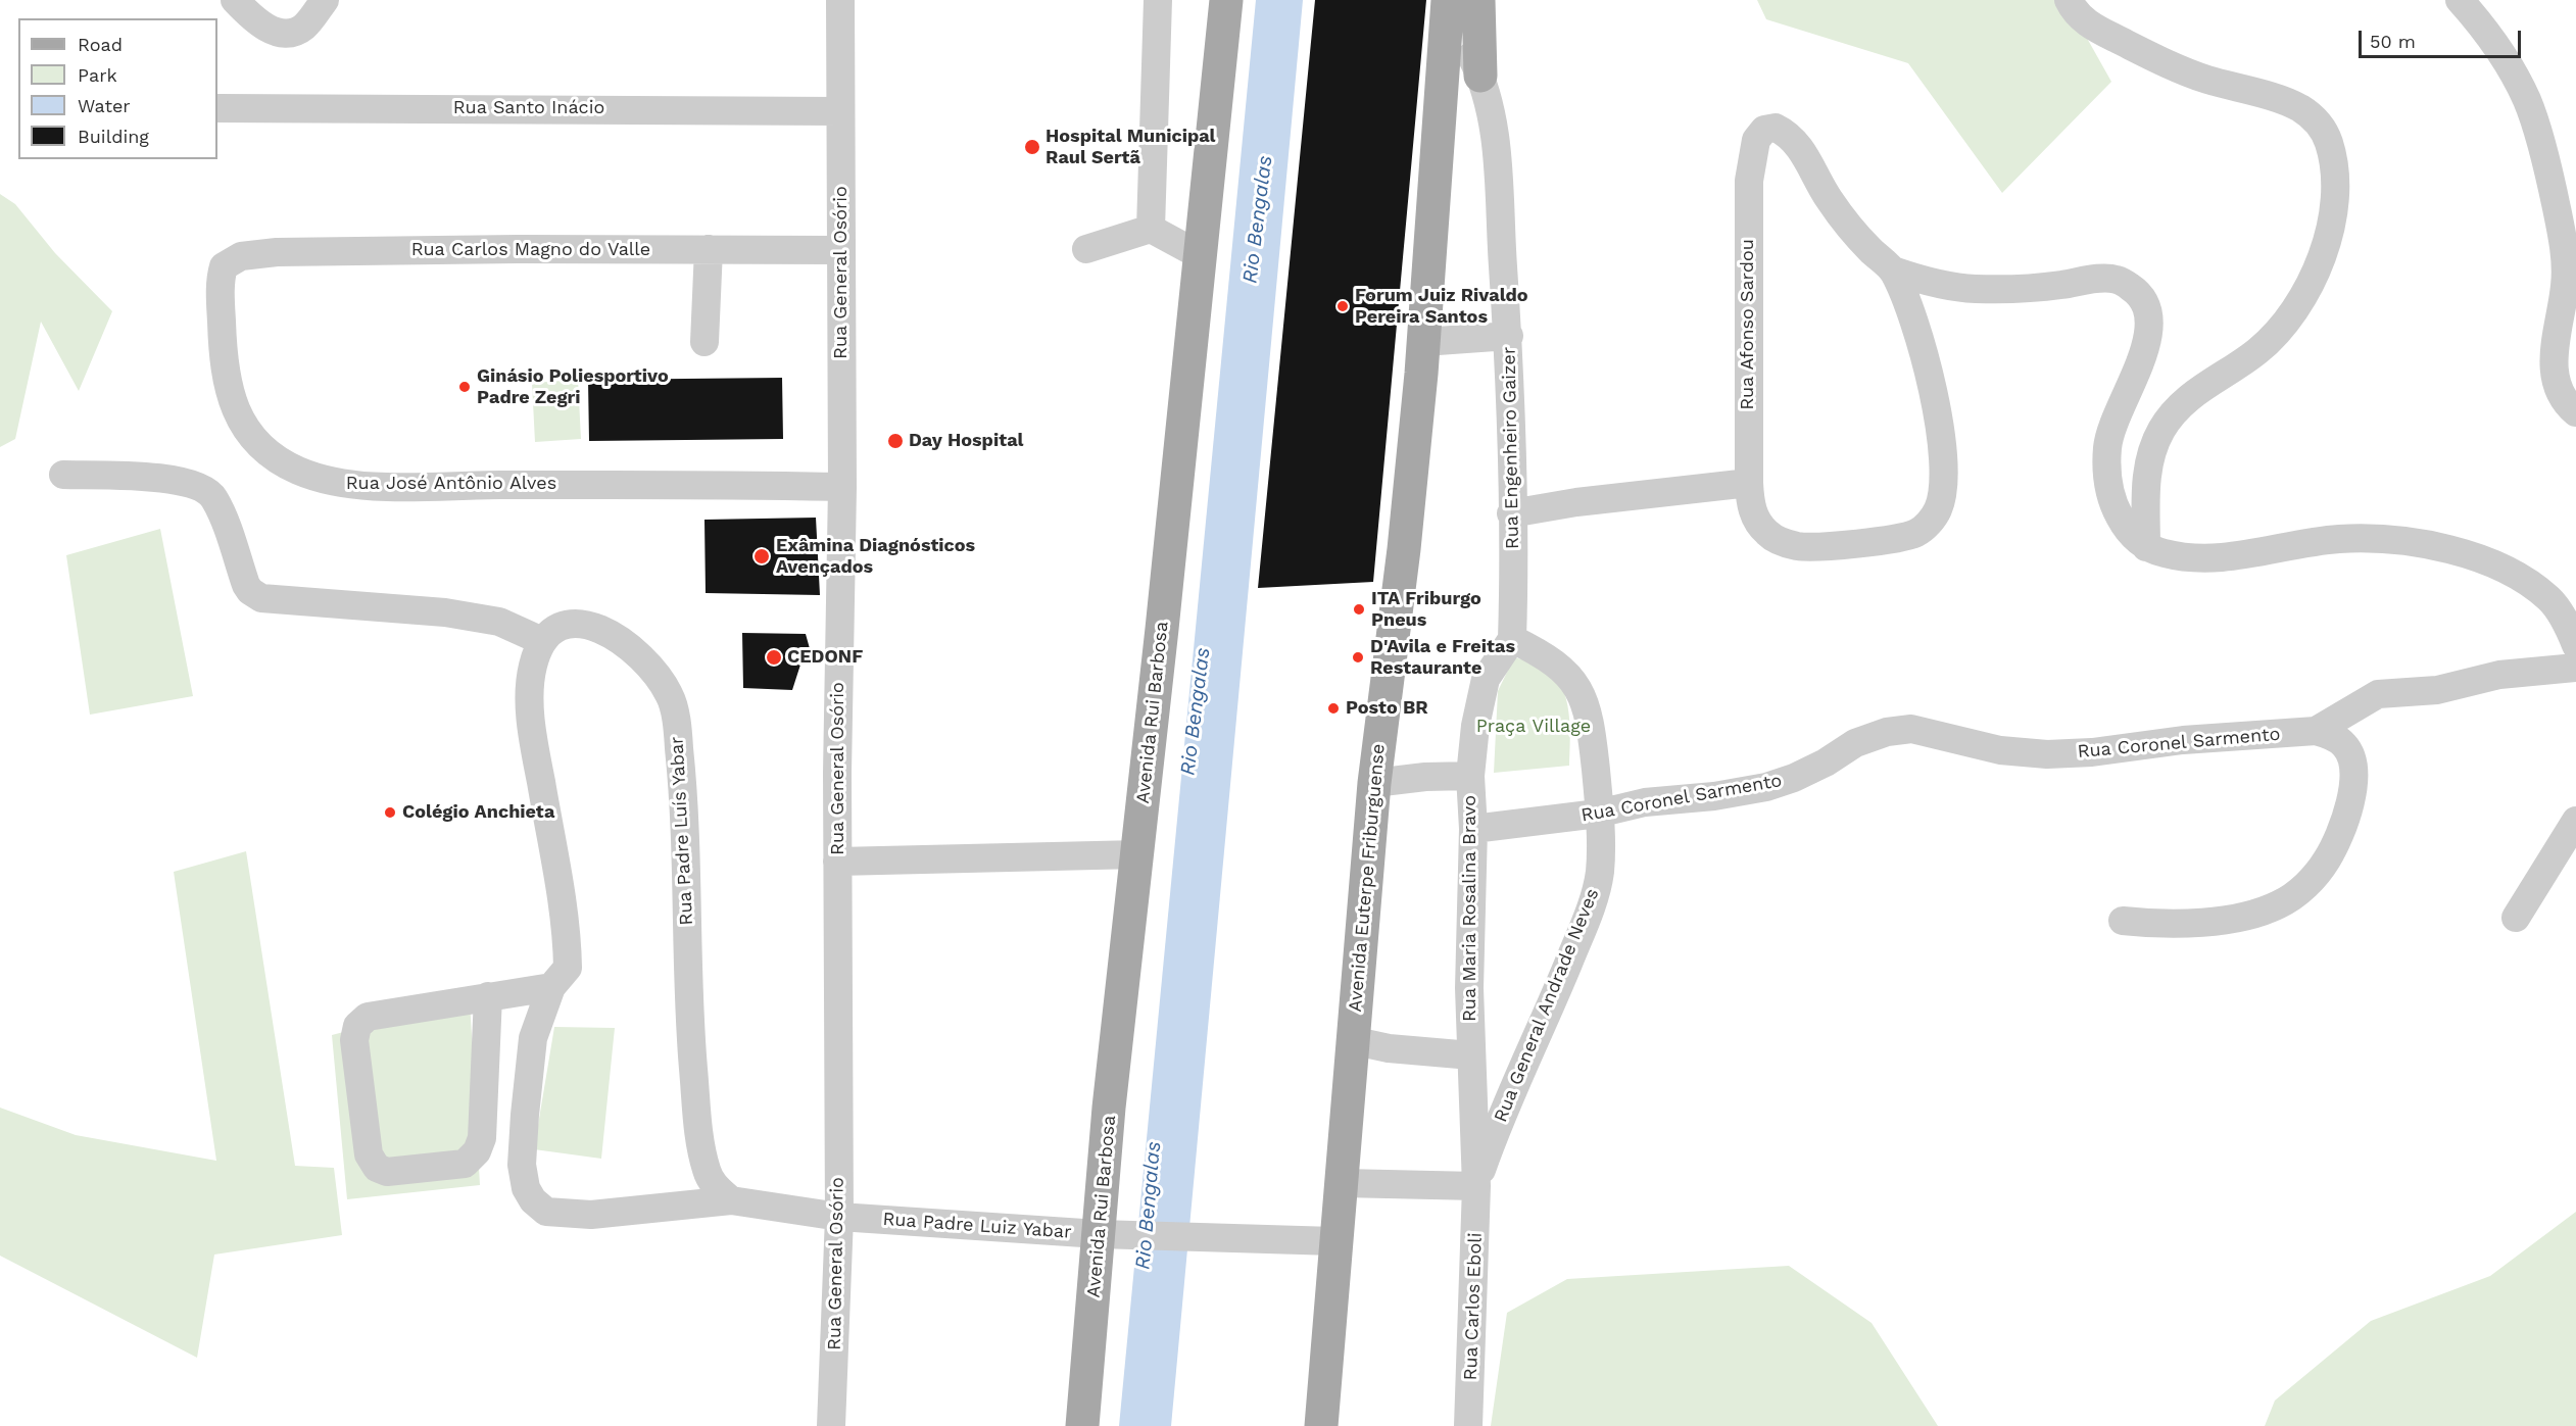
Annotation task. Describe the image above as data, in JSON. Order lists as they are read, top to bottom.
{
  "streets": {
    "main road": ["Avenida Rui Barbosa", "Avenida Euterpe Friburguense"],
    "street": [
      "Rua Santo Inácio",
      "Rua Carlos Magno do Valle",
      "Rua General Osório",
      "Rua Afonso Sardou",
      "Rua Engenheiro Gaizer",
      "Rua José Antônio Alves",
      "Rua Coronel Sarmento",
      "Rua Padre Luís Yabar",
      "Rua Maria Rosalina Bravo",
      "Rua General Andrade Neves",
      "Rua Padre Luiz Yabar",
      "Rua Carlos Eboli"
    ]
  },
  "crossings": [
    ["Rua Santo Inácio", "Rua General Osório"],
    ["Rua Carlos Magno do Valle", "Rua General Osório"],
    ["Rua Carlos Magno do Valle", "Rua José Antônio Alves"],
    ["Rua General Osório", "Rua José Antônio Alves"],
    ["Rua General Osório", "Rua Padre Luiz Yabar"],
    ["Rua Engenheiro Gaizer", "Rua Maria Rosalina Bravo"],
    ["Rua Engenheiro Gaizer", "Rua General Andrade Neves"],
    ["Avenida Rui Barbosa", "Rua Padre Luiz Yabar"],
    ["Rua Coronel Sarmento", "Rua Maria Rosalina Bravo"],
    ["Rua Coronel Sarmento", "Rua General Andrade Neves"],
    ["Avenida Euterpe Friburguense", "Rua Padre Luiz Yabar"],
    ["Rua Maria Rosalina Bravo", "Rua General Andrade Neves"],
    ["Rua Maria Rosalina Bravo", "Rua Carlos Eboli"],
    ["Rua General Andrade Neves", "Rua Carlos Eboli"]
  ],
  "water": ["Rio Bengalas"],
  "parks": ["Praça Village"],
  "places": [
    "Hospital Municipal Raul Sertã",
    "Forum Juiz Rivaldo Pereira Santos",
    "Ginásio Poliesportivo Padre Zegri",
    "Day Hospital",
    "Exâmina Diagnósticos Avençados",
    "ITA Friburgo Pneus",
    "CEDONF",
    "D'Avila e Freitas Restaurante",
    "Posto BR",
    "Colégio Anchieta"
  ],
  "legend": [
    "Road",
    "Park",
    "Water",
    "Building"
  ],
  "scale_bar": "50 m"
}
